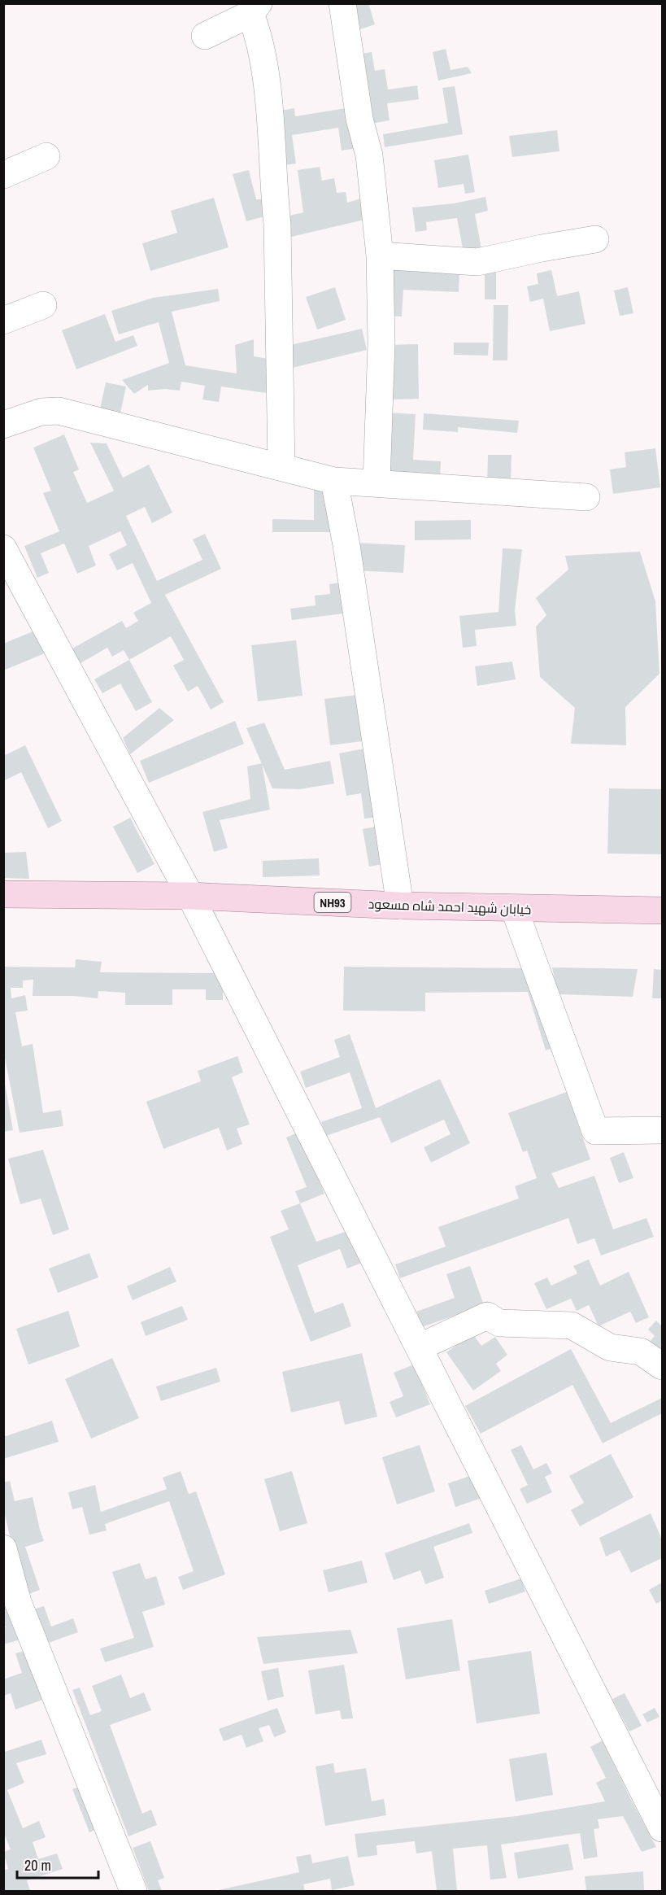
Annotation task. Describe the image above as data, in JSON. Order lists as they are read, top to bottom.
{
  "streets": {
    "main road": ["NH93", "خیابان شهید احمد شاه مسعود"]
  },
  "scale_bar": "20 m"
}
